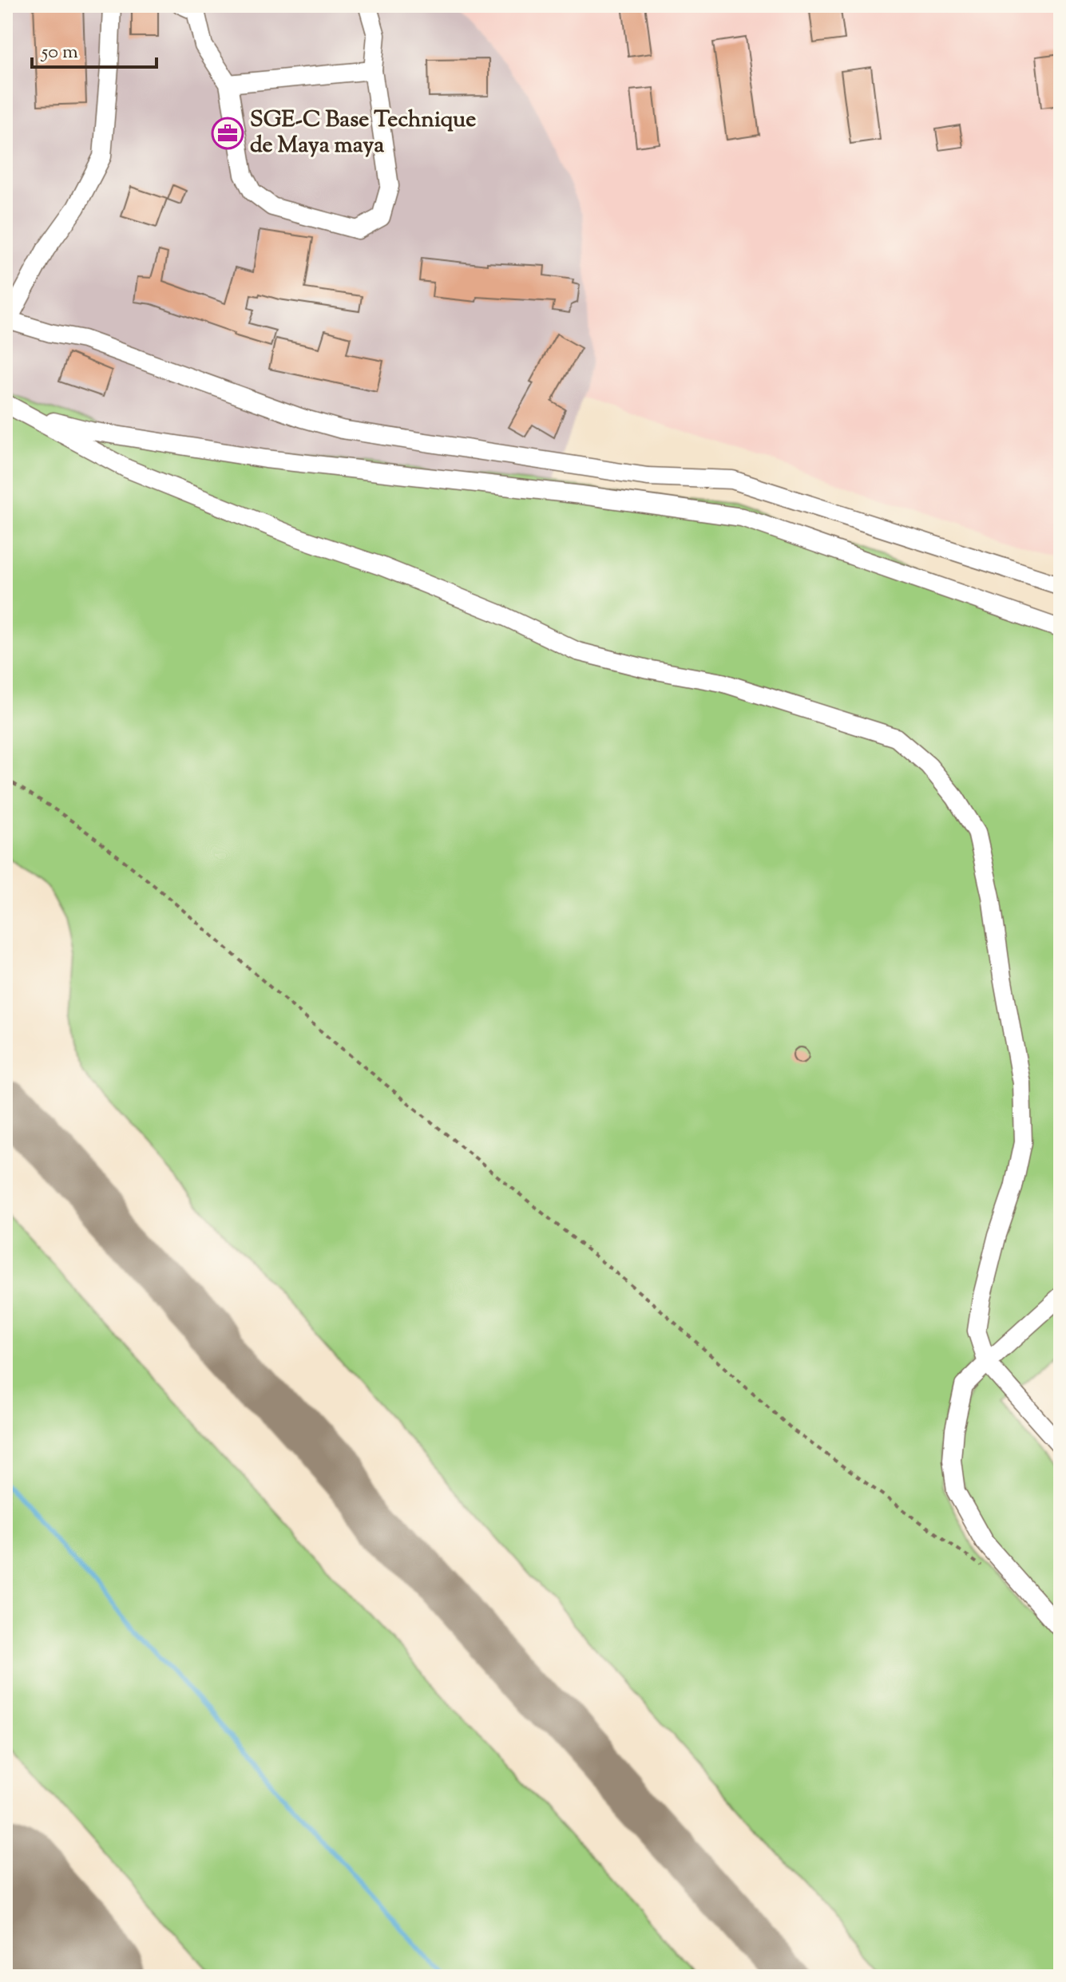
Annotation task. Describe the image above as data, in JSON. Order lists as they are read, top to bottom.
{
  "places": {
    "office": ["SGE-C Base Technique de Maya maya"]
  },
  "scale_bar": "50 m"
}
